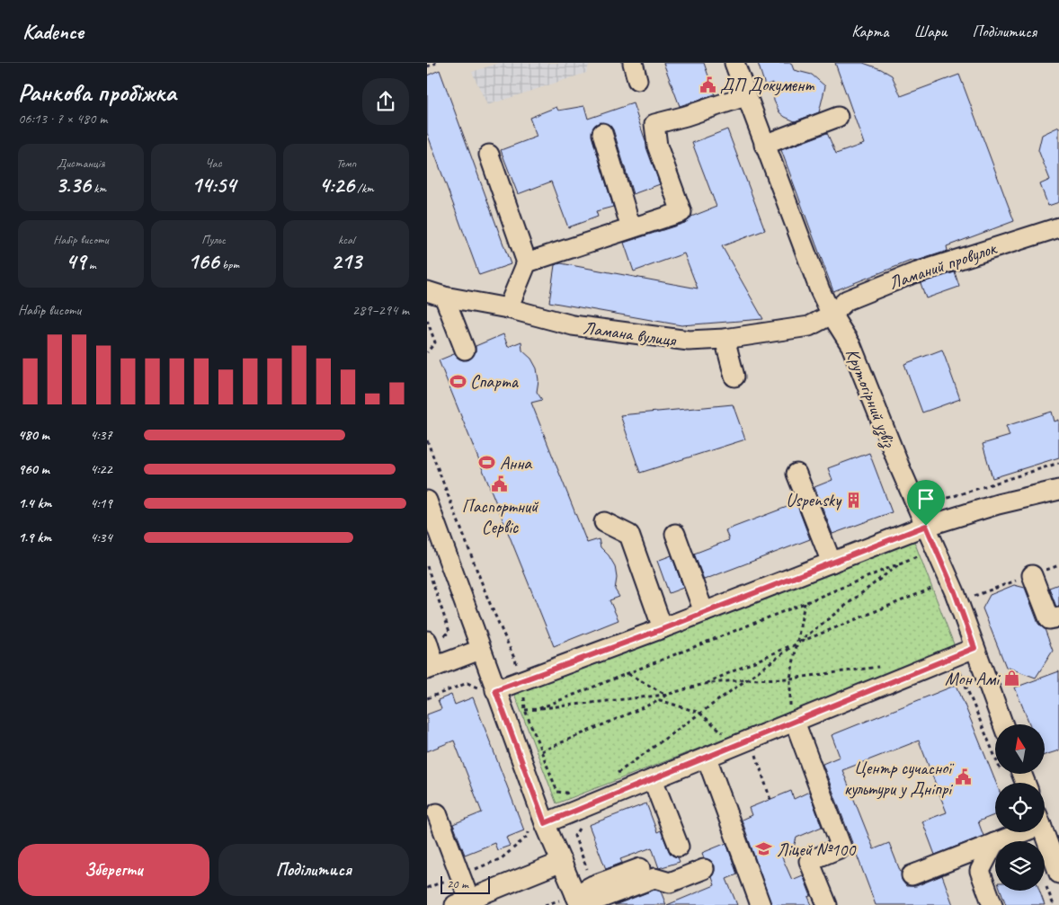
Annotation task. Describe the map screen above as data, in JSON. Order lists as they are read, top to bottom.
{
  "streets": {
    "street": ["Ламаний провулок", "Ламана вулиця", "Крутогірний узвіз"]
  },
  "crossings": [
    ["Ламаний провулок", "Ламана вулиця"],
    ["Ламаний провулок", "Крутогірний узвіз"],
    ["Ламана вулиця", "Крутогірний узвіз"]
  ],
  "places": {
    "public building": ["ДП Документ", "Паспортний Сервіс", "Центр сучасної культури у Дніпрі"],
    "sports": ["Спарта", "Анна"],
    "building": ["Uspensky"],
    "shop": ["Мон Амі"],
    "school or university": ["Ліцей №100"]
  },
  "scale_bar": "20 m",
  "north": "top",
  "page": {
    "header": "Kadence",
    "nav": ["Карта", "Шари", "Поділитися"],
    "heading": ["Ранкова пробіжка", "06:13 · 7 × 480 m"],
    "stats": [
      ["Дистанція", "3.36 km"],
      ["Час", "14:54"],
      ["Темп", "4:26 /km"],
      ["Набір висоти", "49 m"],
      ["Пульс", "166 bpm"],
      ["kcal", "213"]
    ],
    "chart": ["Набір висоти", "289–294 m"],
    "list": [
      {
        "name": "480 m",
        "note": "4:37"
      },
      {
        "name": "960 m",
        "note": "4:22"
      },
      {
        "name": "1.4 km",
        "note": "4:19"
      },
      {
        "name": "1.9 km",
        "note": "4:34"
      }
    ],
    "buttons": ["Зберегти", "Поділитися"],
    "scale": "20 m"
  }
}
